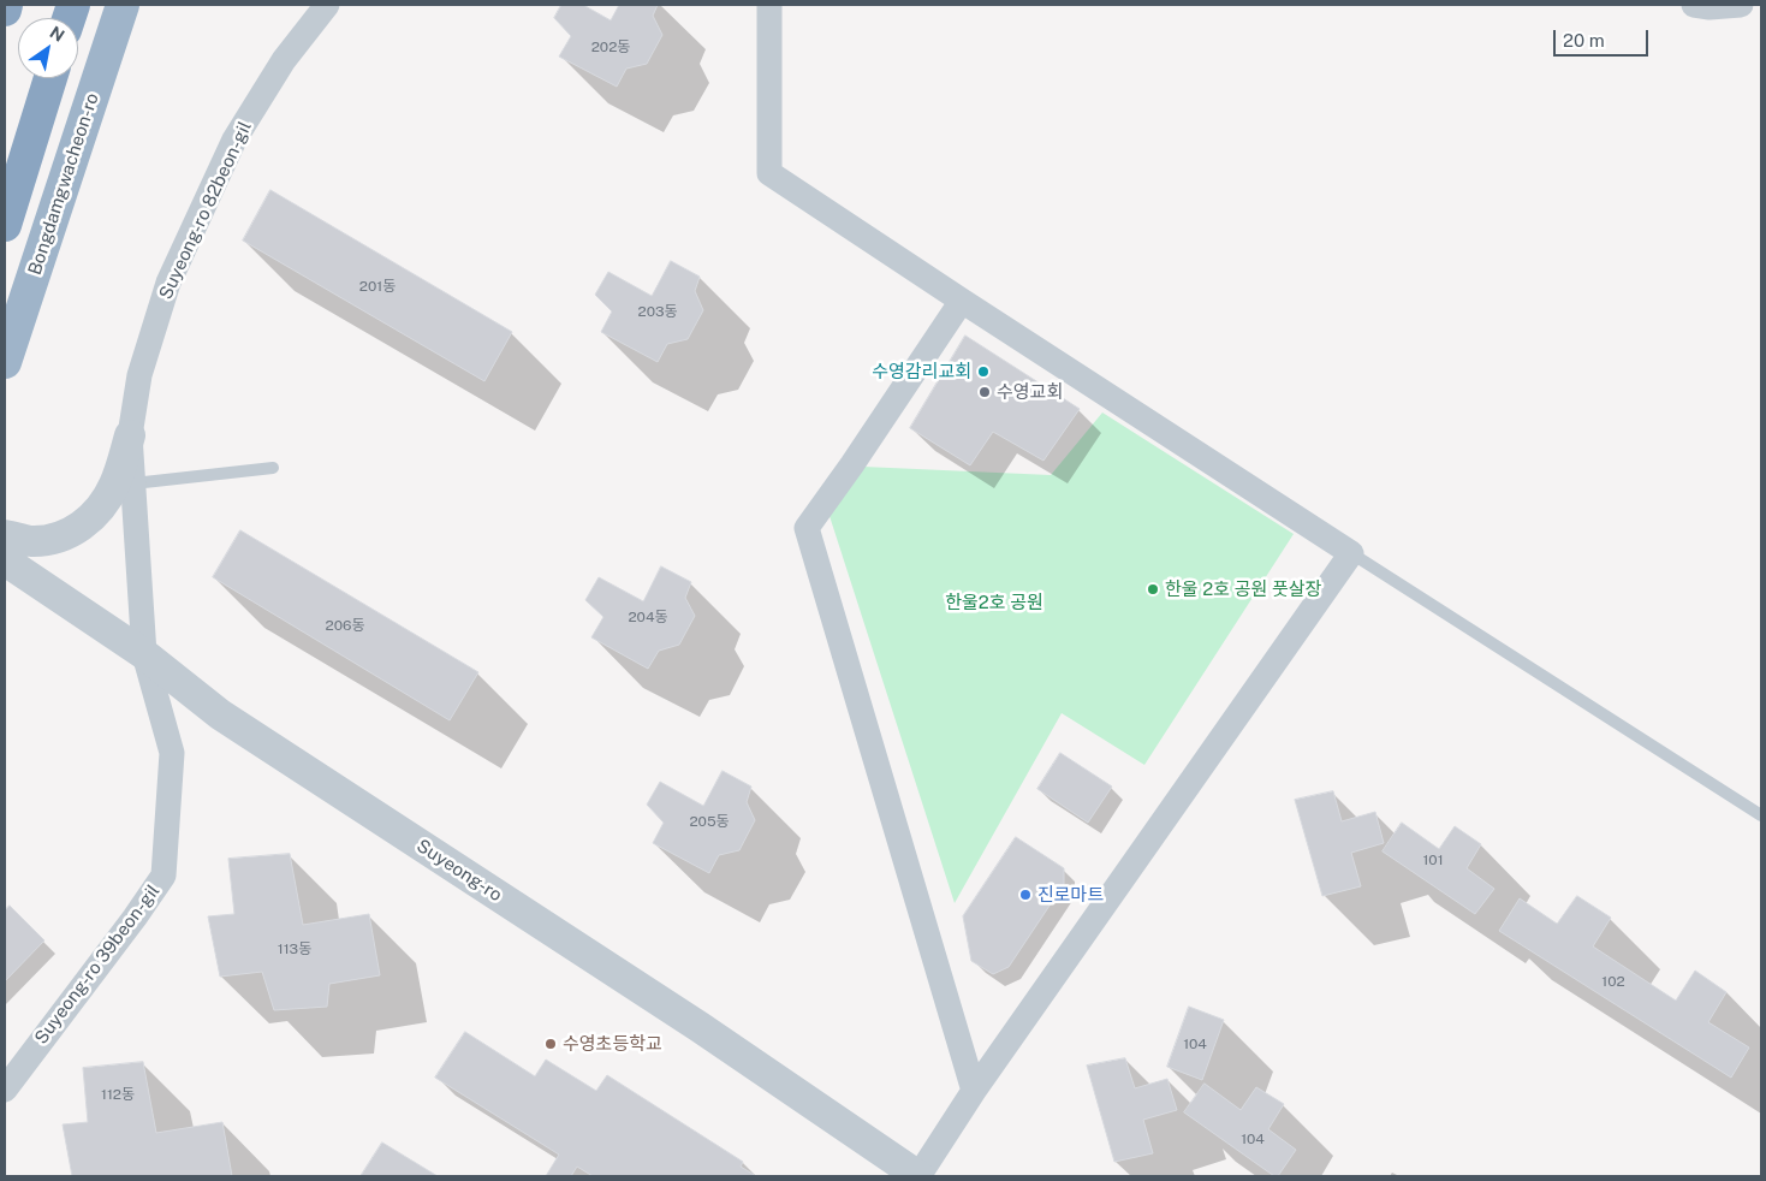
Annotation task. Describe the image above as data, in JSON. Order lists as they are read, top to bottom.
{
  "streets": {
    "highway": ["Bongdamgwacheon-ro"],
    "street": ["Suyeong-ro 82beon-gil", "Suyeong-ro", "Suyeong-ro 39beon-gil"]
  },
  "crossings": [
    ["Suyeong-ro 82beon-gil", "Suyeong-ro"],
    ["Suyeong-ro 82beon-gil", "Suyeong-ro 39beon-gil"],
    ["Suyeong-ro", "Suyeong-ro 39beon-gil"]
  ],
  "parks": ["한울2호 공원"],
  "places": [
    "수영감리교회",
    "수영교회",
    "한울 2호 공원 풋살장",
    "진로마트",
    "수영초등학교"
  ],
  "house_numbers": [
    "202동",
    "201동",
    "203동",
    "204동",
    "206동",
    "205동",
    "101",
    "113동",
    "102",
    "104",
    "112동",
    "104"
  ],
  "scale_bar": "20 m",
  "north": "top right"
}
